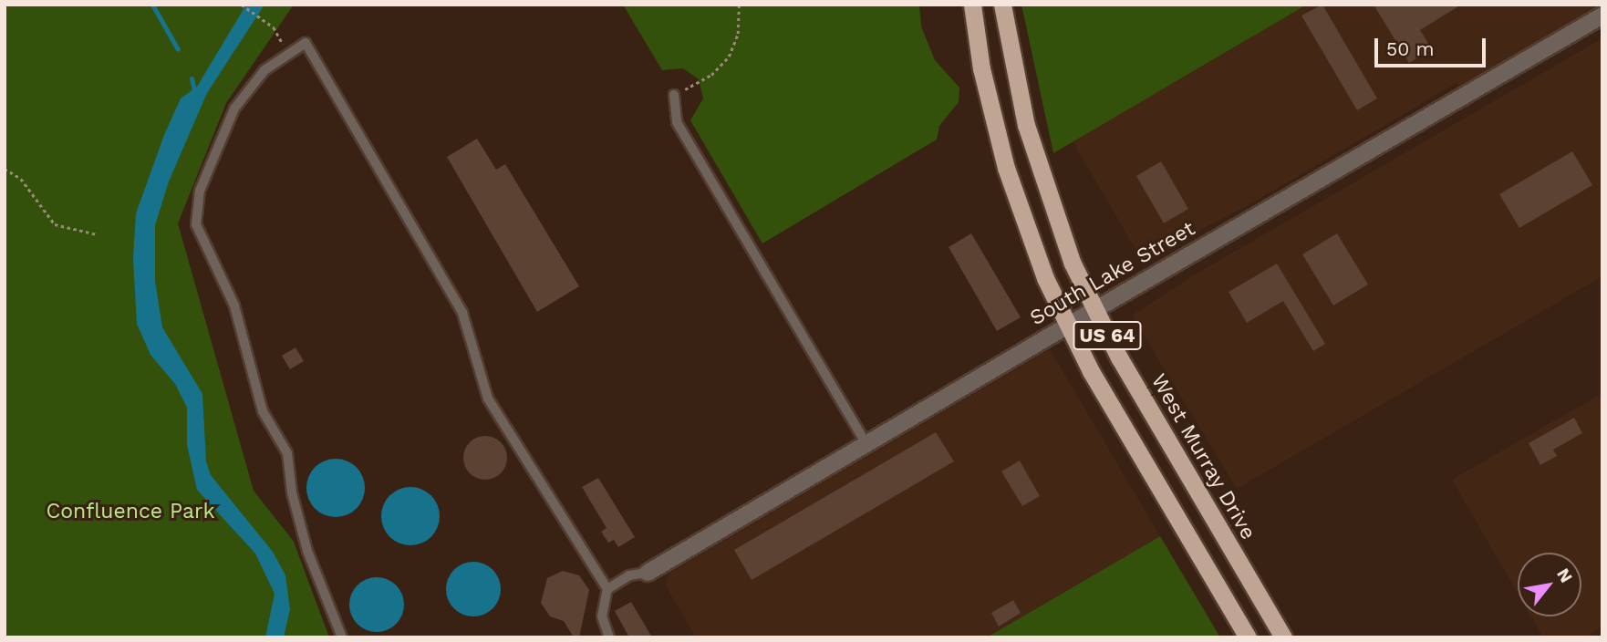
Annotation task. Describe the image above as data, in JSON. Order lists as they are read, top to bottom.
{
  "streets": {
    "highway": ["US 64", "West Murray Drive"],
    "street": ["South Lake Street"]
  },
  "crossings": [
    ["South Lake Street", "US 64"],
    ["South Lake Street", "West Murray Drive"]
  ],
  "parks": ["Confluence Park"],
  "scale_bar": "50 m",
  "north": "top right"
}
